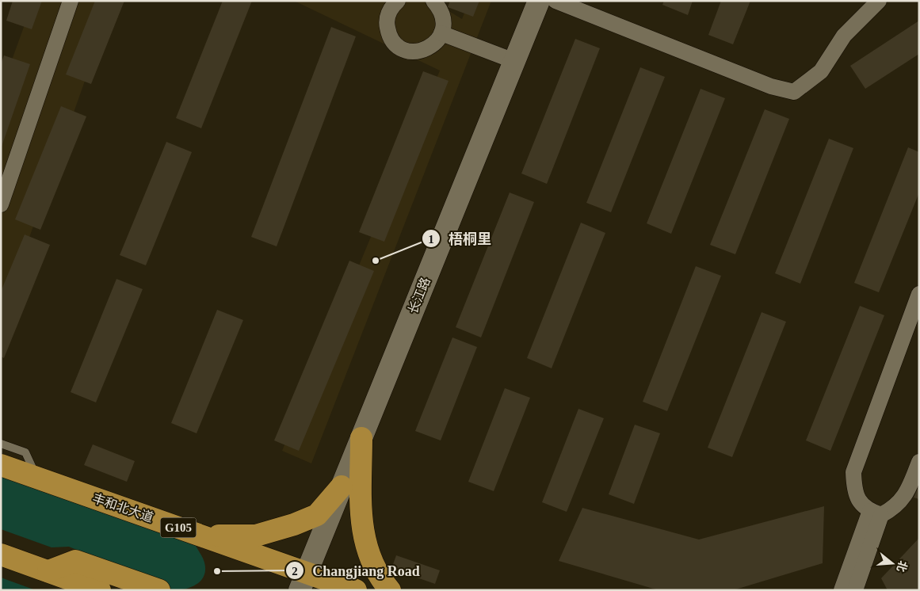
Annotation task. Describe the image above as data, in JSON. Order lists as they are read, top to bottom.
{
  "streets": {
    "highway": ["丰和北大道", "G105"],
    "street": ["长江路"]
  },
  "crossings": [
    ["长江路", "丰和北大道"]
  ],
  "places": ["梧桐里", "Changjiang Road"],
  "north": "right"
}
